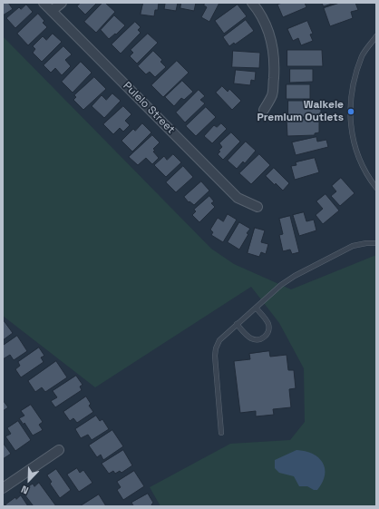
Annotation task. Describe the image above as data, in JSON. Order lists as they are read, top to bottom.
{
  "streets": {
    "street": ["Pulelo Street"]
  },
  "places": ["Waikele Premium Outlets"],
  "north": "bottom left"
}
